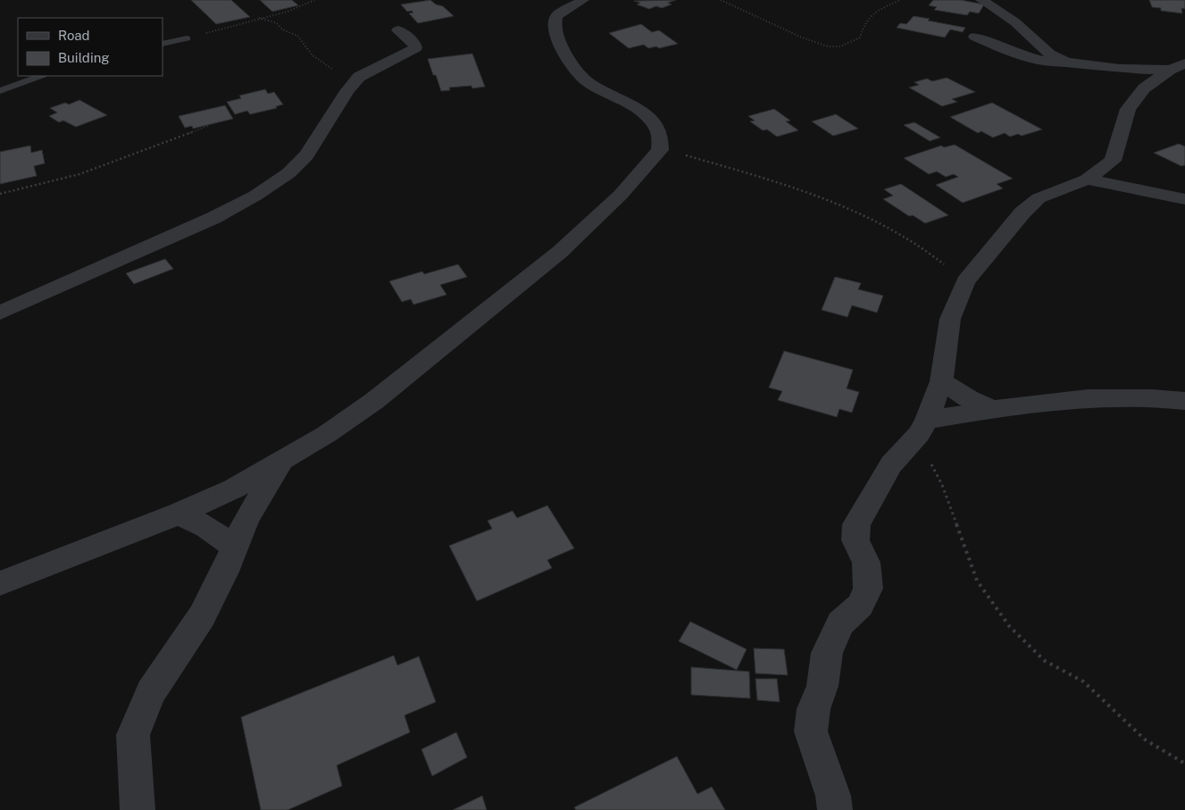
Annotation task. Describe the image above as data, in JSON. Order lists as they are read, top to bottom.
{
  "legend": ["Road", "Building"]
}
